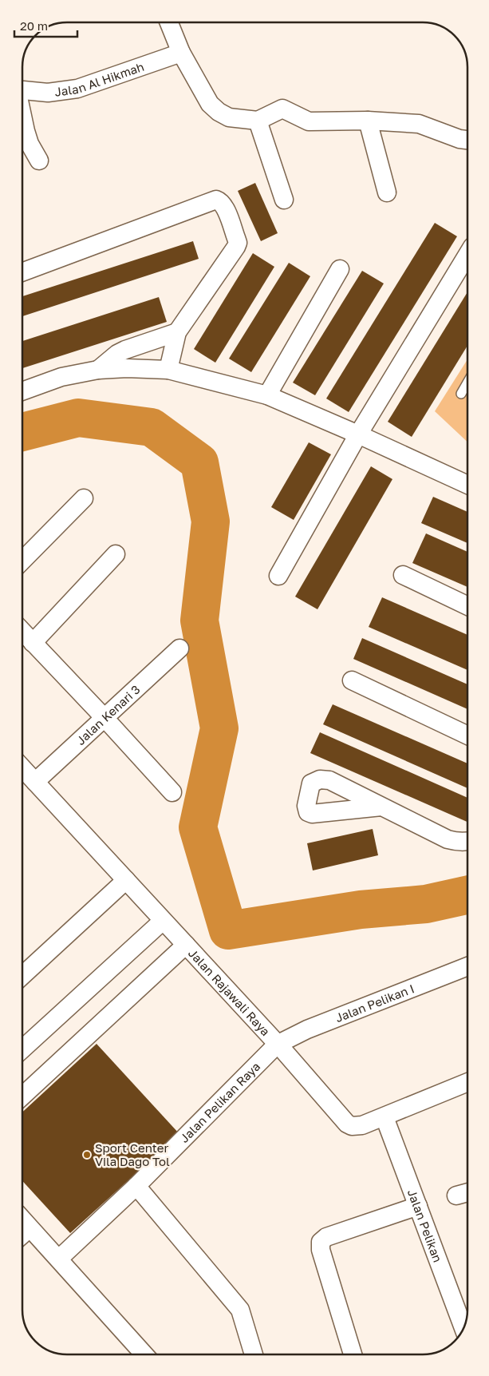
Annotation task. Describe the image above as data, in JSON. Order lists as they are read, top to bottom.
{
  "streets": {
    "street": [
      "Jalan Al Hikmah",
      "Jalan Kenari 3",
      "Jalan Rajawali Raya",
      "Jalan Pelikan I",
      "Jalan Pelikan Raya",
      "Jalan Pelikan"
    ]
  },
  "crossings": [
    ["Jalan Kenari 3", "Jalan Rajawali Raya"],
    ["Jalan Rajawali Raya", "Jalan Pelikan I"],
    ["Jalan Rajawali Raya", "Jalan Pelikan Raya"],
    ["Jalan Rajawali Raya", "Jalan Pelikan"],
    ["Jalan Pelikan I", "Jalan Pelikan Raya"]
  ],
  "places": ["Sport Center Vila Dago Tol"],
  "scale_bar": "20 m"
}
